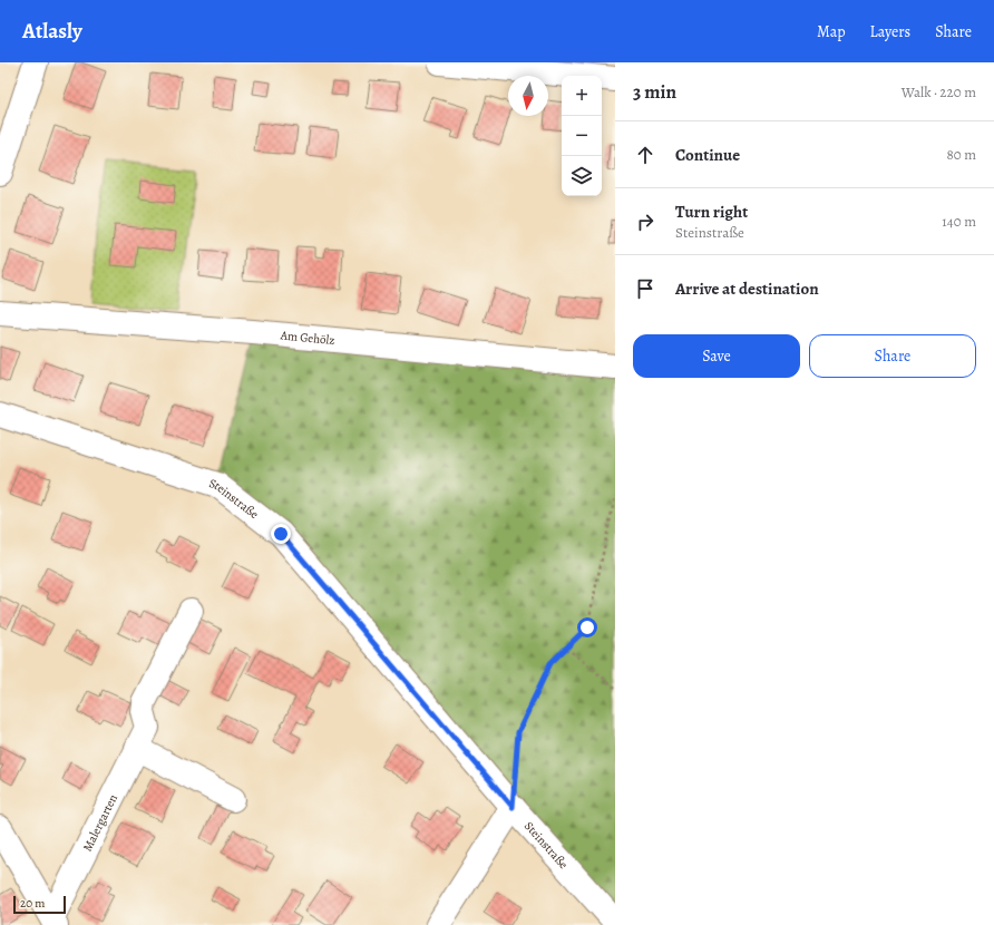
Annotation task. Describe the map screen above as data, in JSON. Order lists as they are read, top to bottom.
{
  "streets": {
    "street": ["Am Gehölz", "Steinstraße", "Malergarten"]
  },
  "scale_bar": "20 m",
  "north": "bottom",
  "page": {
    "header": "Atlasly",
    "nav": ["Map", "Layers", "Share"],
    "heading": ["3 min", "Walk · 220 m"],
    "map_buttons": ["+", "−"],
    "list": [
      ["Continue", "80 m"],
      ["Turn right", "Steinstraße", "140 m"],
      "Arrive at destination"
    ],
    "buttons": ["Save", "Share"],
    "scale": "20 m"
  }
}
